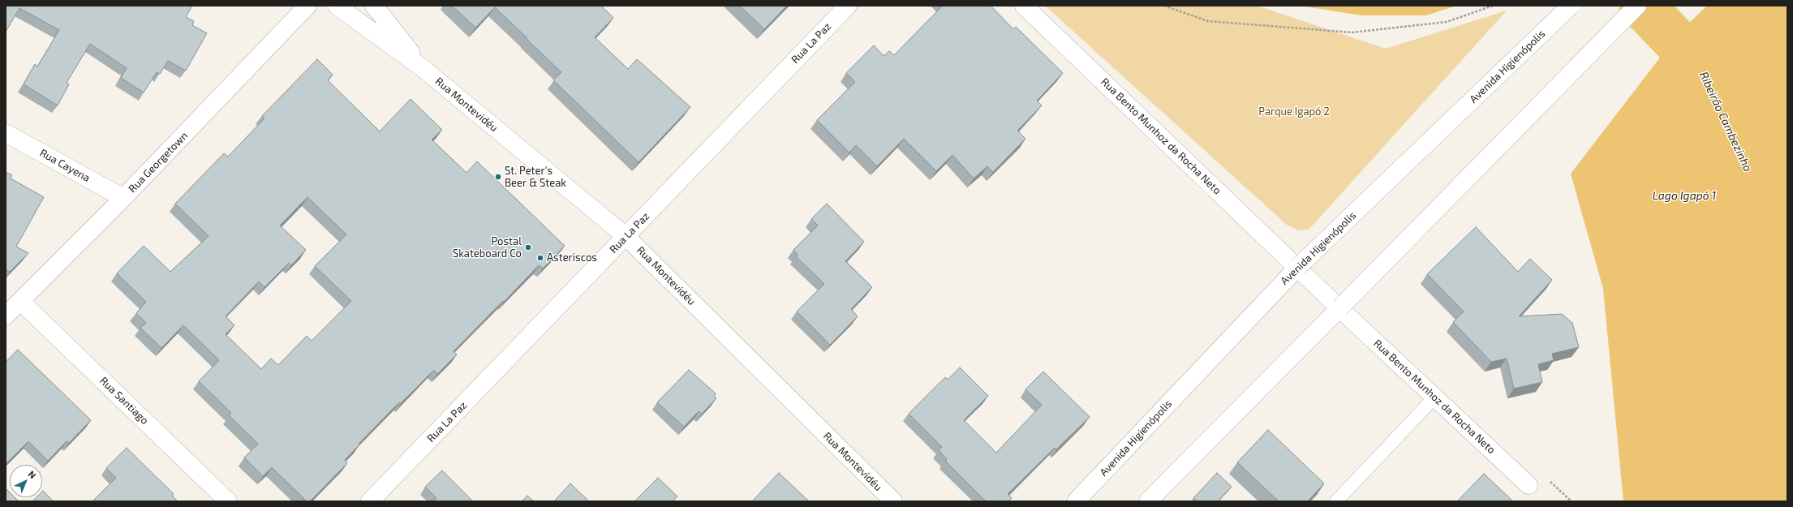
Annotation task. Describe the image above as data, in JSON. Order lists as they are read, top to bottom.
{
  "streets": {
    "street": [
      "Rua La Paz",
      "Avenida Higienópolis",
      "Rua Montevidéu",
      "Rua Bento Munhoz da Rocha Neto",
      "Rua Georgetown",
      "Rua Cayena",
      "Rua Santiago"
    ]
  },
  "crossings": [
    ["Rua La Paz", "Rua Montevidéu"],
    ["Avenida Higienópolis", "Rua Bento Munhoz da Rocha Neto"],
    ["Rua Georgetown", "Rua Cayena"],
    ["Rua Georgetown", "Rua Santiago"]
  ],
  "water": ["Ribeirão Cambezinho", "Lago Igapó 1"],
  "parks": ["Parque Igapó 2"],
  "places": ["St. Peter's Beer & Steak", "Postal Skateboard Co", "Asteriscos"],
  "north": "top right"
}
